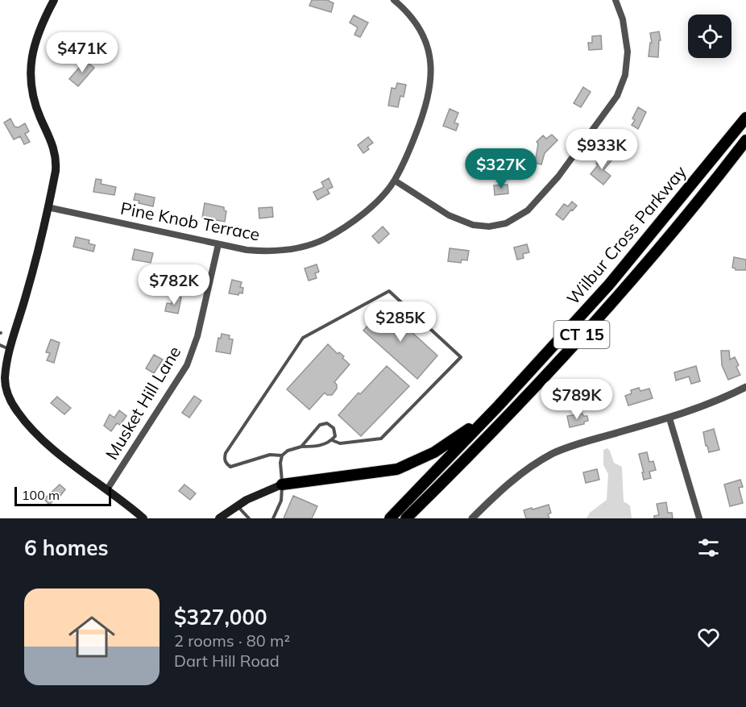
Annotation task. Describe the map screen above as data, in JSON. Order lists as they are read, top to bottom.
{
  "streets": {
    "highway": ["Wilbur Cross Parkway", "CT 15"],
    "street": ["Pine Knob Terrace", "Musket Hill Lane"]
  },
  "crossings": [
    ["Pine Knob Terrace", "Musket Hill Lane"]
  ],
  "scale_bar": "100 m",
  "page": {
    "price": [
      "$471K",
      "$933K",
      "$327K",
      "$782K",
      "$285K",
      "$789K"
    ],
    "scale": "100 m",
    "heading": "6 homes",
    "list": [
      {
        "name": "$327,000",
        "note": "2 rooms · 80 m² · Dart Hill Road"
      }
    ]
  }
}
